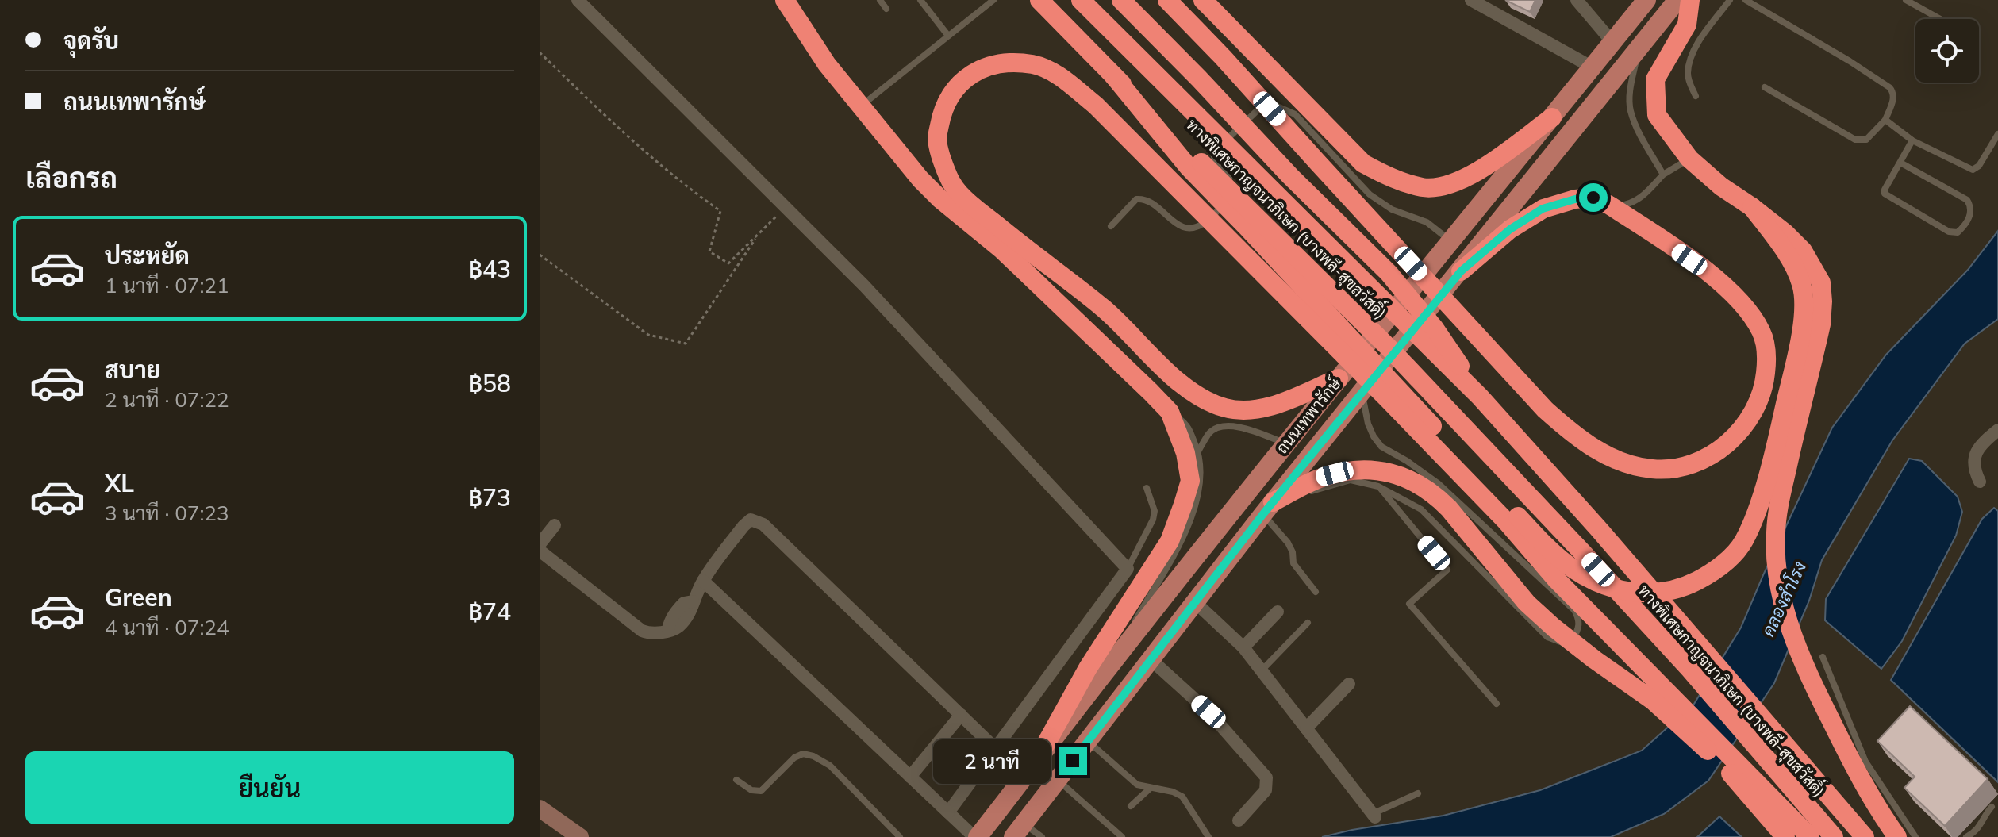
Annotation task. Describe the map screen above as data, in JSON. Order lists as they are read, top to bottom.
{
  "streets": {
    "highway": ["ทางพิเศษกาญจนาภิเษก (บางพลี-สุขสวัสดิ์)"],
    "main road": ["ถนนเทพารักษ์"]
  },
  "water": ["คลองสำโรง"],
  "page": {
    "banner": ["จุดรับ", "ถนนเทพารักษ์"],
    "heading": "เลือกรถ",
    "list": [
      {
        "name": "ประหยัด",
        "note": "1 นาที · 07:21",
        "value": "฿43"
      },
      {
        "name": "สบาย",
        "note": "2 นาที · 07:22",
        "value": "฿58"
      },
      {
        "name": "XL",
        "note": "3 นาที · 07:23",
        "value": "฿73"
      },
      {
        "name": "Green",
        "note": "4 นาที · 07:24",
        "value": "฿74"
      }
    ],
    "buttons": "ยืนยัน",
    "bubble": "2 นาที"
  }
}
